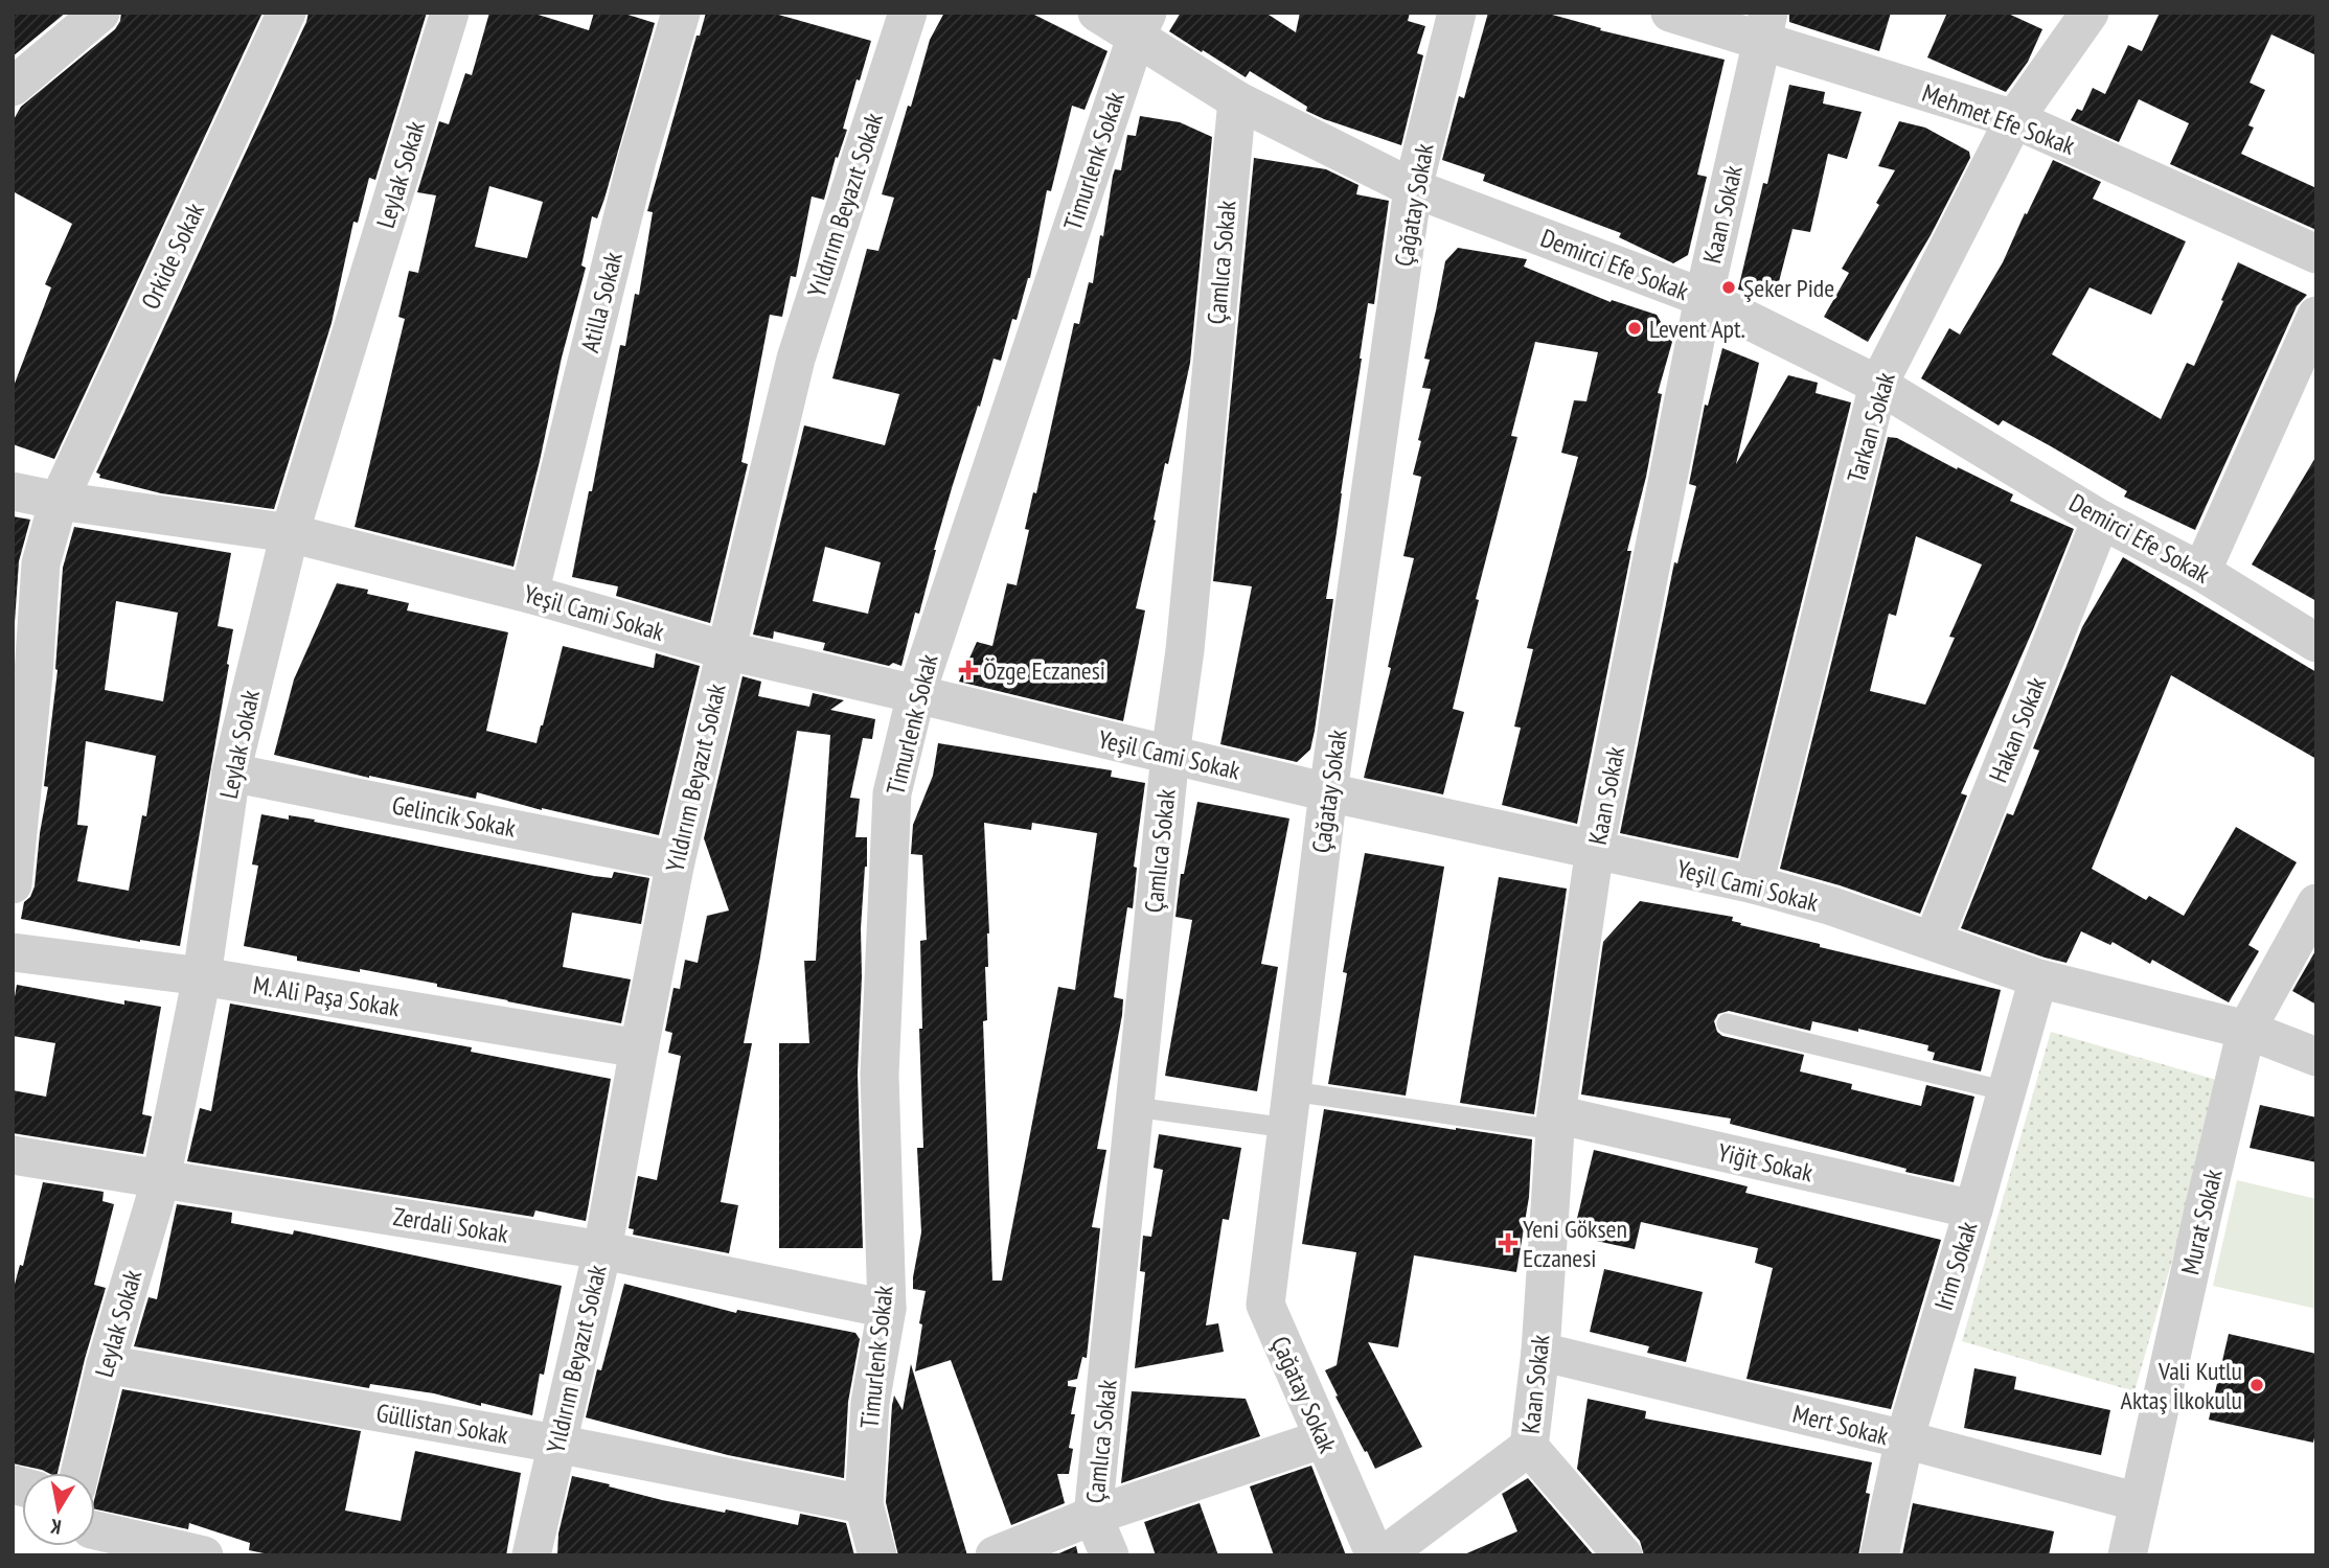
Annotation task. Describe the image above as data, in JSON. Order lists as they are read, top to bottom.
{
  "streets": {
    "street": [
      "Mehmet Efe Sokak",
      "Timurlenk Sokak",
      "Leylak Sokak",
      "Yıldırım Beyazıt Sokak",
      "Çağatay Sokak",
      "Kaan Sokak",
      "Orkide Sokak",
      "Çamlıca Sokak",
      "Demirci Efe Sokak",
      "Atilla Sokak",
      "Tarkan Sokak",
      "Yeşil Cami Sokak",
      "Hakan Sokak",
      "Gelincik Sokak",
      "M. Ali Paşa Sokak",
      "Yiğit Sokak",
      "Murat Sokak",
      "Zerdali Sokak",
      "Irim Sokak",
      "Güllistan Sokak",
      "Mert Sokak"
    ]
  },
  "crossings": [
    ["Mehmet Efe Sokak", "Kaan Sokak"],
    ["Mehmet Efe Sokak", "Tarkan Sokak"],
    ["Timurlenk Sokak", "Demirci Efe Sokak"],
    ["Timurlenk Sokak", "Yeşil Cami Sokak"],
    ["Timurlenk Sokak", "Zerdali Sokak"],
    ["Timurlenk Sokak", "Güllistan Sokak"],
    ["Leylak Sokak", "Yeşil Cami Sokak"],
    ["Leylak Sokak", "Gelincik Sokak"],
    ["Leylak Sokak", "M. Ali Paşa Sokak"],
    ["Leylak Sokak", "Zerdali Sokak"],
    ["Leylak Sokak", "Güllistan Sokak"],
    ["Yıldırım Beyazıt Sokak", "Yeşil Cami Sokak"],
    ["Yıldırım Beyazıt Sokak", "Gelincik Sokak"],
    ["Yıldırım Beyazıt Sokak", "M. Ali Paşa Sokak"],
    ["Yıldırım Beyazıt Sokak", "Zerdali Sokak"],
    ["Yıldırım Beyazıt Sokak", "Güllistan Sokak"],
    ["Çağatay Sokak", "Demirci Efe Sokak"],
    ["Çağatay Sokak", "Yeşil Cami Sokak"],
    ["Kaan Sokak", "Demirci Efe Sokak"],
    ["Kaan Sokak", "Yeşil Cami Sokak"],
    ["Kaan Sokak", "Yiğit Sokak"],
    ["Kaan Sokak", "Mert Sokak"],
    ["Orkide Sokak", "Yeşil Cami Sokak"],
    ["Çamlıca Sokak", "Demirci Efe Sokak"],
    ["Çamlıca Sokak", "Yeşil Cami Sokak"],
    ["Demirci Efe Sokak", "Tarkan Sokak"],
    ["Demirci Efe Sokak", "Hakan Sokak"],
    ["Atilla Sokak", "Yeşil Cami Sokak"],
    ["Tarkan Sokak", "Yeşil Cami Sokak"],
    ["Yeşil Cami Sokak", "Hakan Sokak"],
    ["Yeşil Cami Sokak", "Murat Sokak"],
    ["Yeşil Cami Sokak", "Irim Sokak"],
    ["Yiğit Sokak", "Irim Sokak"],
    ["Murat Sokak", "Mert Sokak"],
    ["Irim Sokak", "Mert Sokak"]
  ],
  "places": {
    "other": ["Şeker Pide", "Levent Apt.", "Vali Kutlu Aktaş İlkokulu"],
    "health": ["Özge Eczanesi", "Yeni Göksen Eczanesi"]
  },
  "north": "bottom"
}
